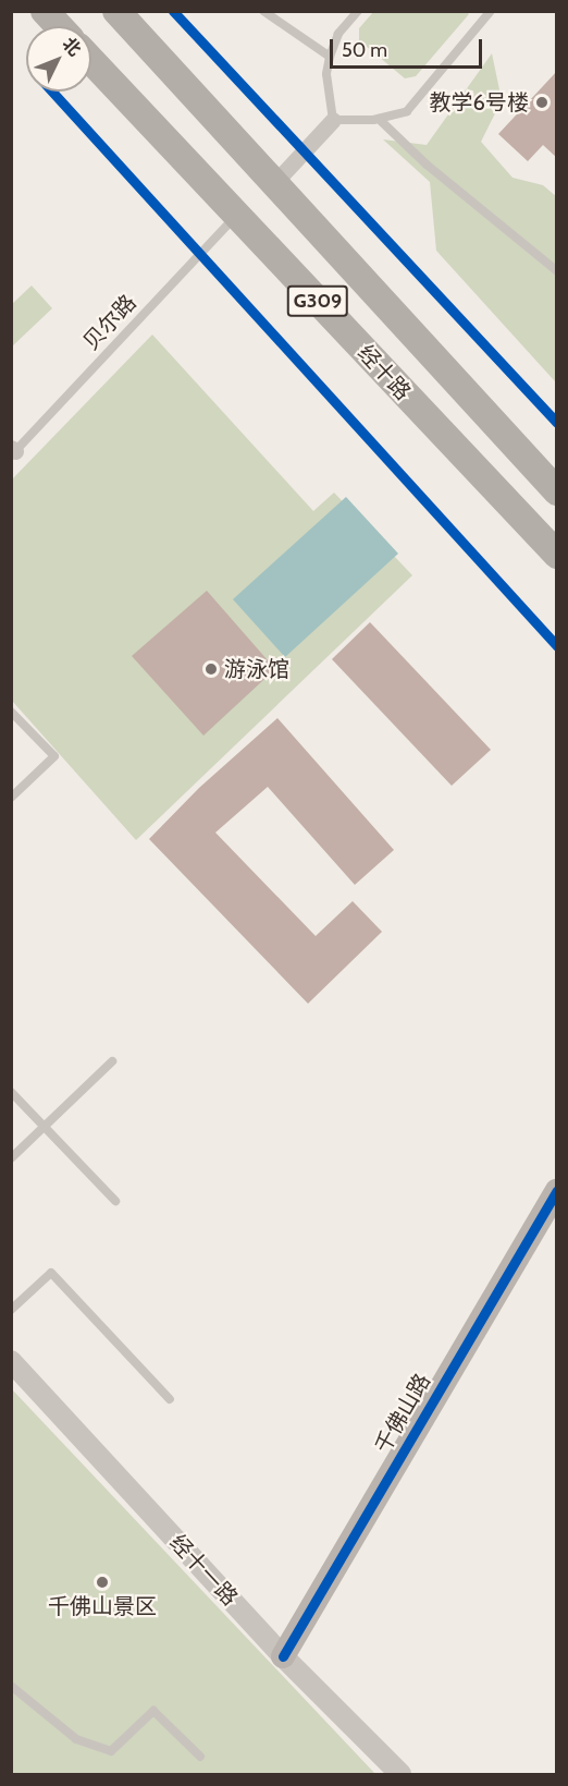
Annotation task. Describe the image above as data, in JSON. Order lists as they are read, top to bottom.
{
  "streets": {
    "highway": ["G309", "经十路"],
    "main road": ["千佛山路"],
    "street": ["经十一路"],
    "lane": ["贝尔路"]
  },
  "crossings": [
    ["贝尔路", "经十路"],
    ["千佛山路", "经十一路"]
  ],
  "places": ["教学6号楼", "游泳馆", "千佛山景区"],
  "scale_bar": "50 m",
  "north": "top right"
}
